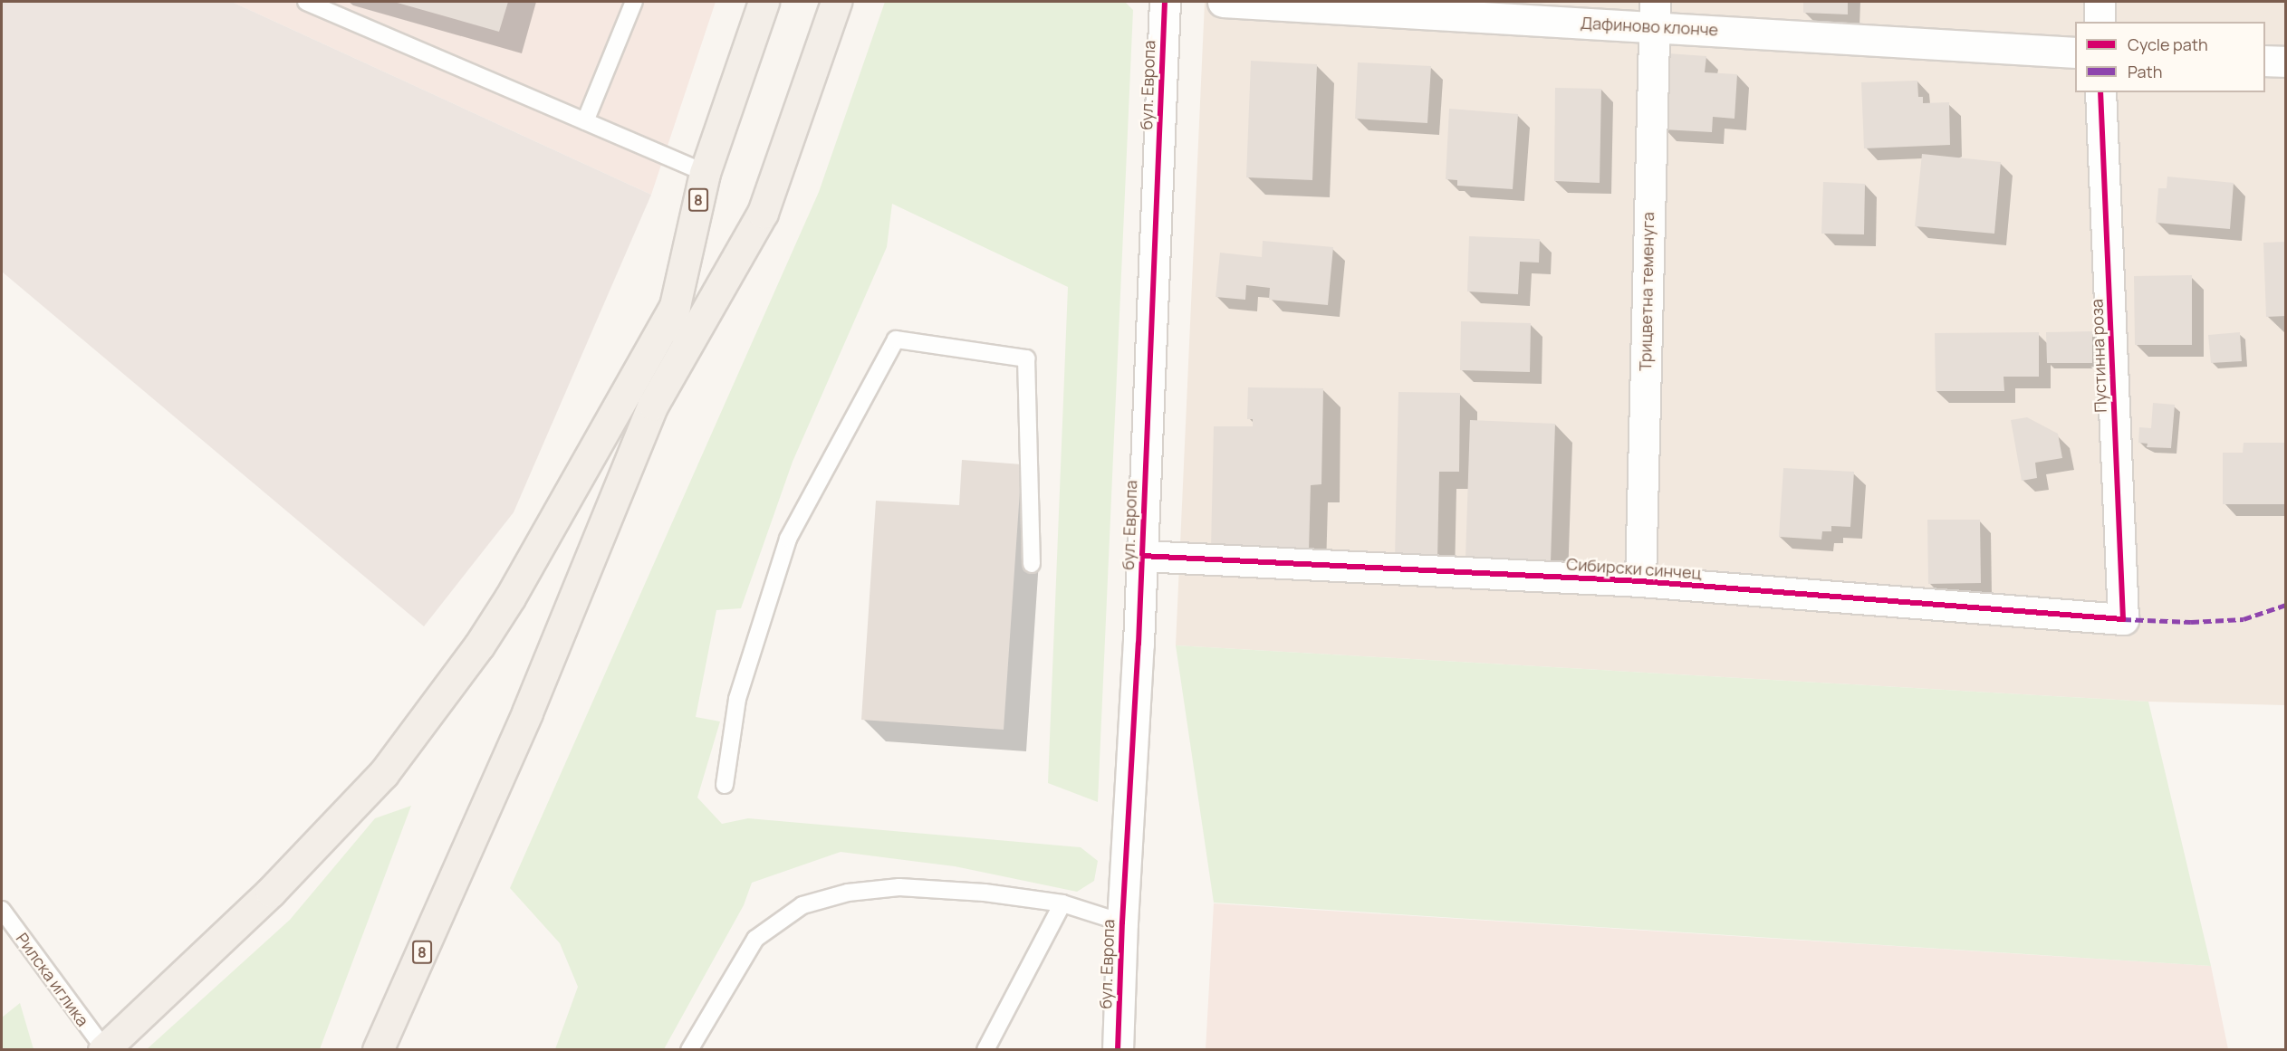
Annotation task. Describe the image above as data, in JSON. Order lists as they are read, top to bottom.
{
  "streets": {
    "main road": ["8"],
    "street": [
      "Дафиново клонче",
      "бул. Европа",
      "Трицветна теменуга",
      "Пустинна роза",
      "Сибирски синчец"
    ],
    "lane": ["Рилска иглика"]
  },
  "crossings": [
    ["Дафиново клонче", "Трицветна теменуга"],
    ["бул. Европа", "Сибирски синчец"],
    ["Трицветна теменуга", "Сибирски синчец"],
    ["Пустинна роза", "Сибирски синчец"]
  ],
  "legend": ["Cycle path", "Path"]
}
